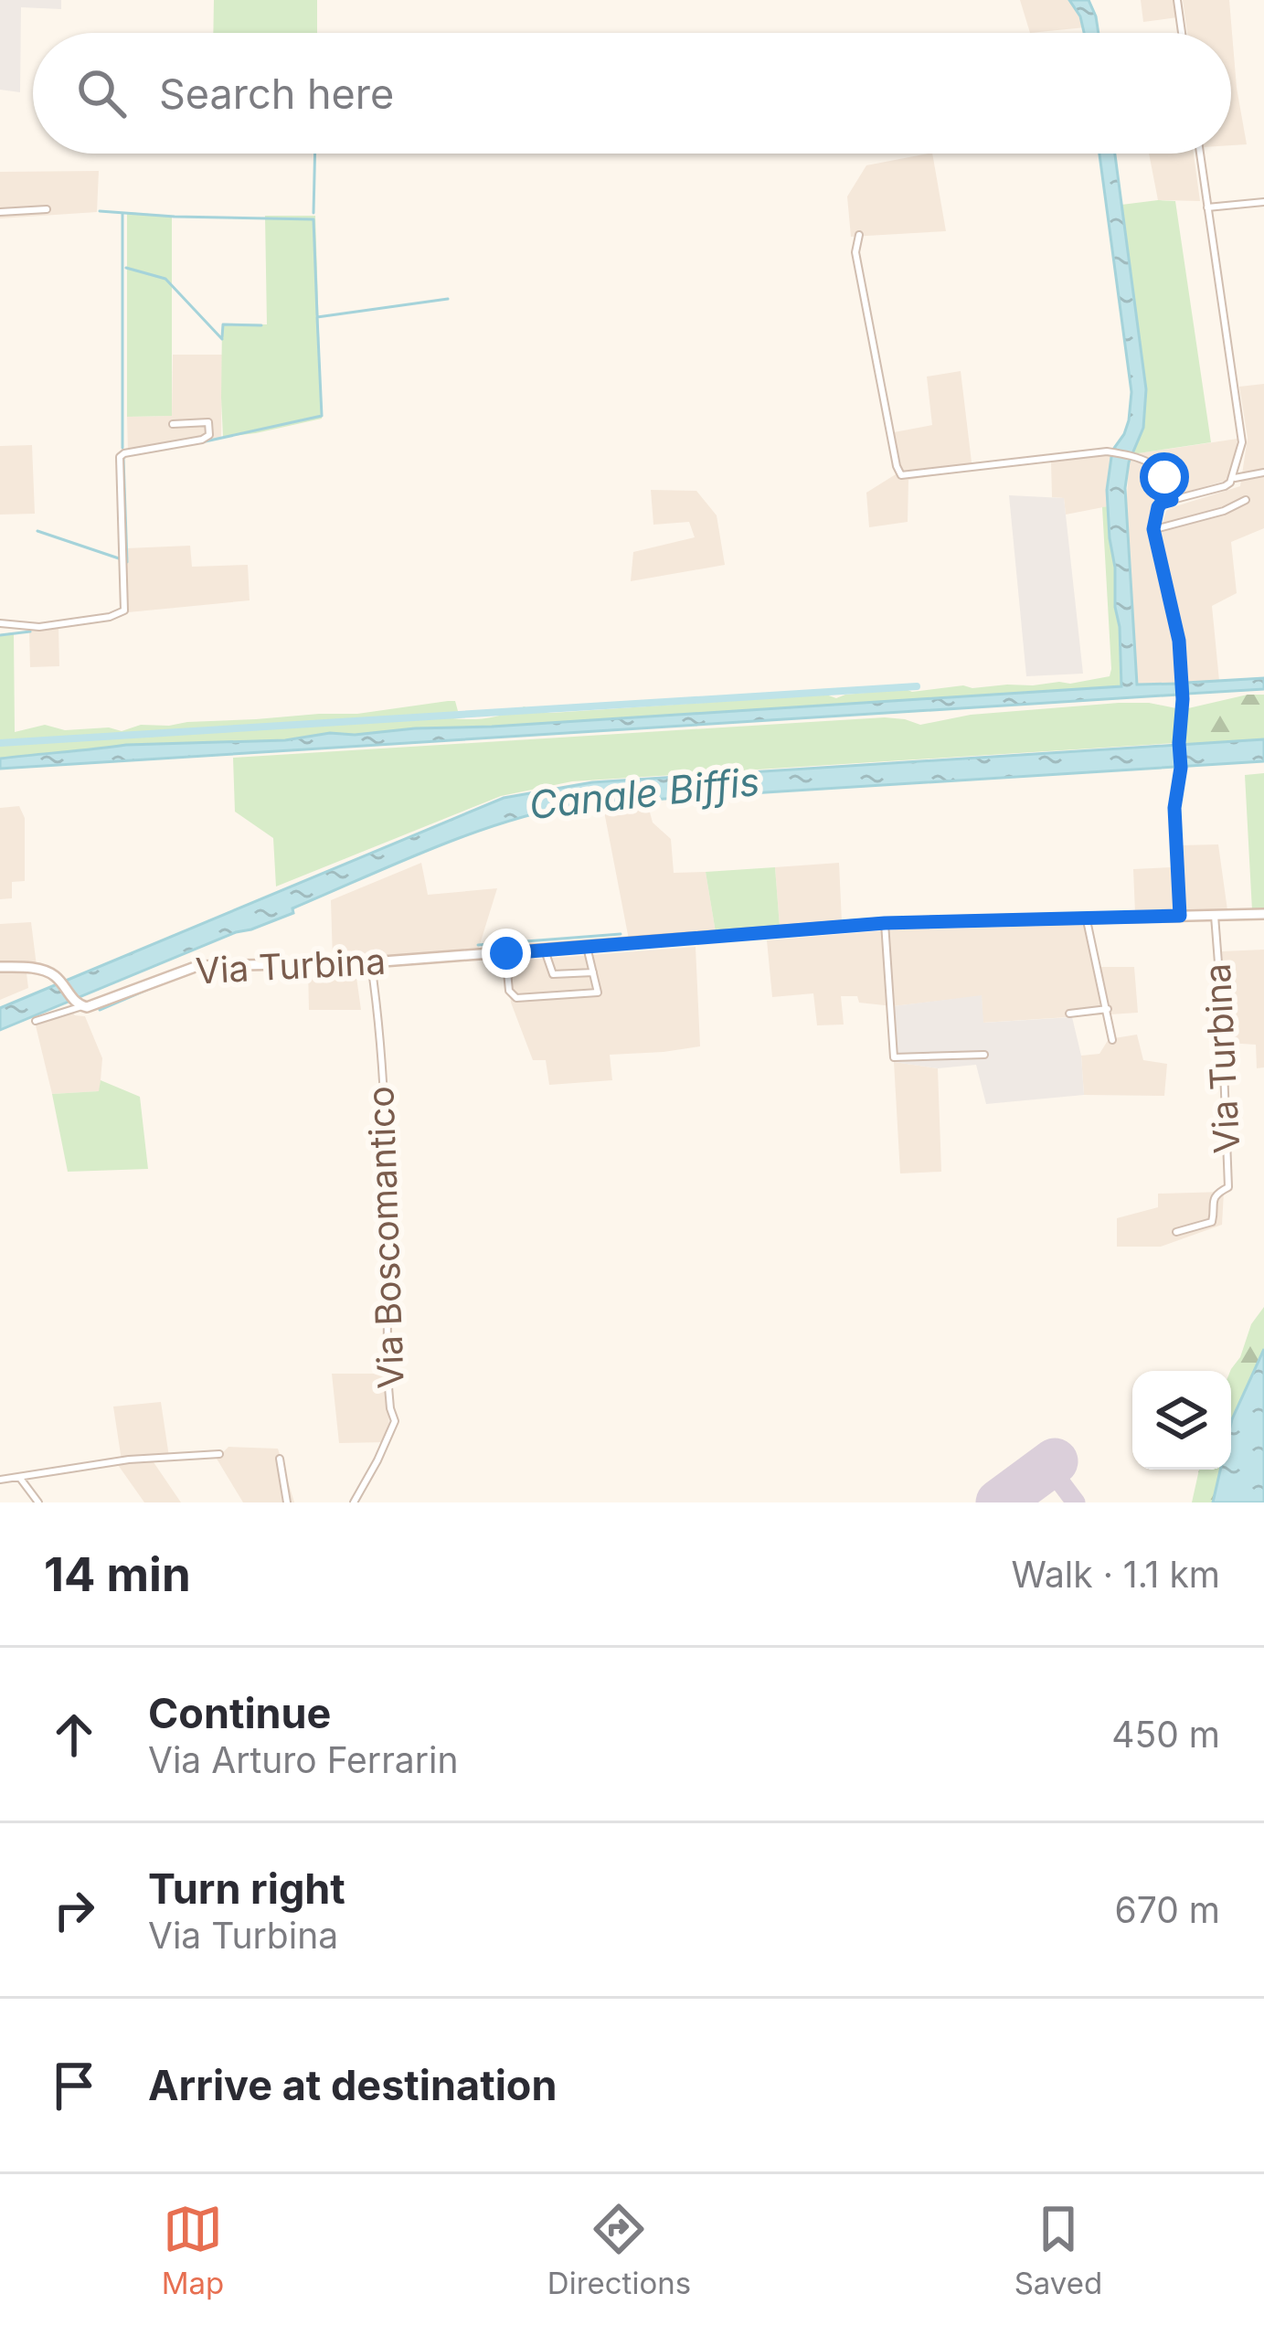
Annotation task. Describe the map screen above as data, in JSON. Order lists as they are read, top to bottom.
{
  "streets": {
    "street": ["Via Turbina", "Via Boscomantico"]
  },
  "crossings": [
    ["Via Turbina", "Via Boscomantico"]
  ],
  "water": ["Canale Biffis"],
  "page": {
    "search": "Search here",
    "heading": ["14 min", "Walk · 1.1 km"],
    "list": [
      ["Continue", "Via Arturo Ferrarin", "450 m"],
      ["Turn right", "Via Turbina", "670 m"],
      "Arrive at destination"
    ],
    "nav": ["Map", "Directions", "Saved"]
  }
}
